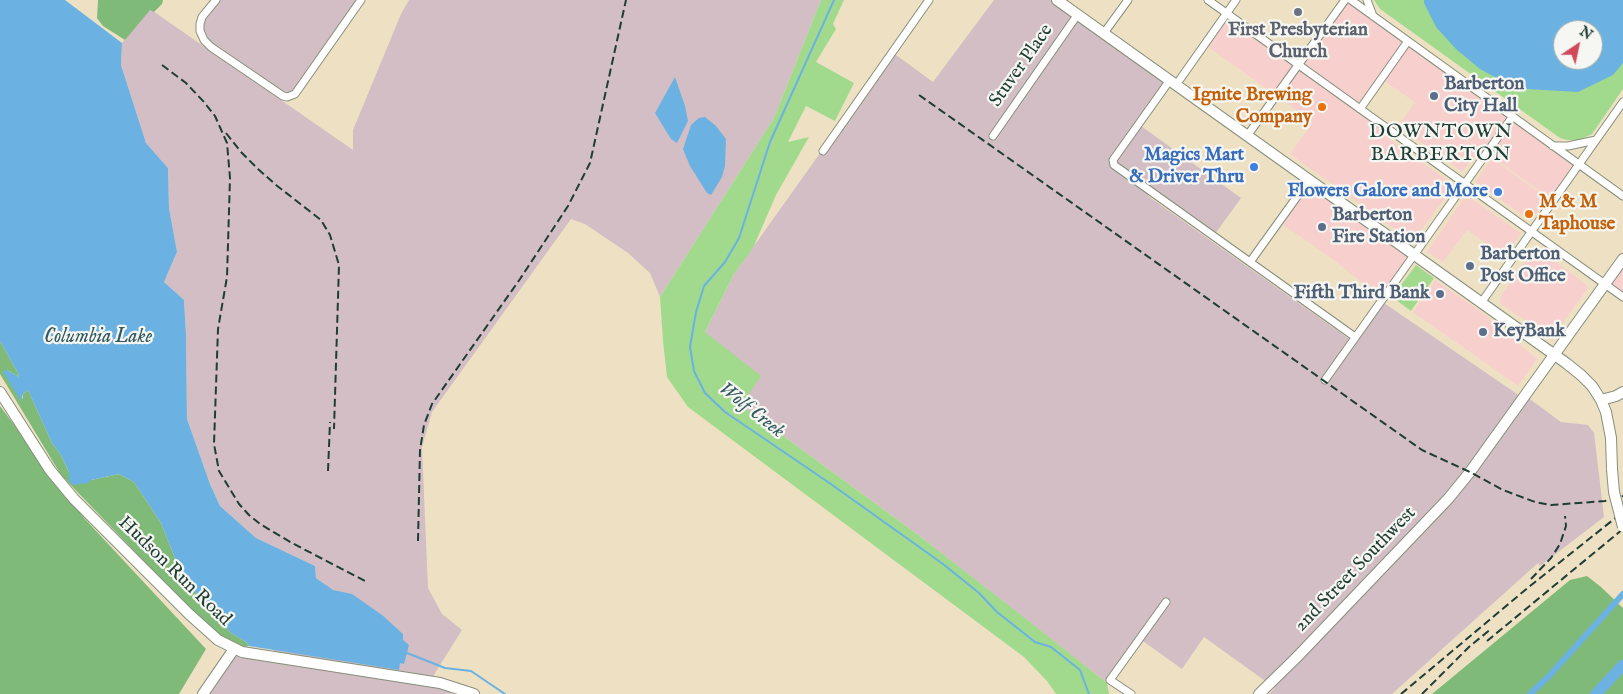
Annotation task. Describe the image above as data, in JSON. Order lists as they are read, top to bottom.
{
  "streets": {
    "main road": ["2nd Street Southwest", "Hudson Run Road"],
    "street": ["Stuver Place"]
  },
  "districts": ["DOWNTOWN BARBERTON"],
  "water": ["Columbia Lake", "Wolf Creek"],
  "places": [
    "First Presbyterian Church",
    "Barberton City Hall",
    "Ignite Brewing Company",
    "Magics Mart & Driver Thru",
    "Flowers Galore and More",
    "M & M Taphouse",
    "Barberton Fire Station",
    "Barberton Post Office",
    "Fifth Third Bank",
    "KeyBank"
  ],
  "north": "top right"
}
